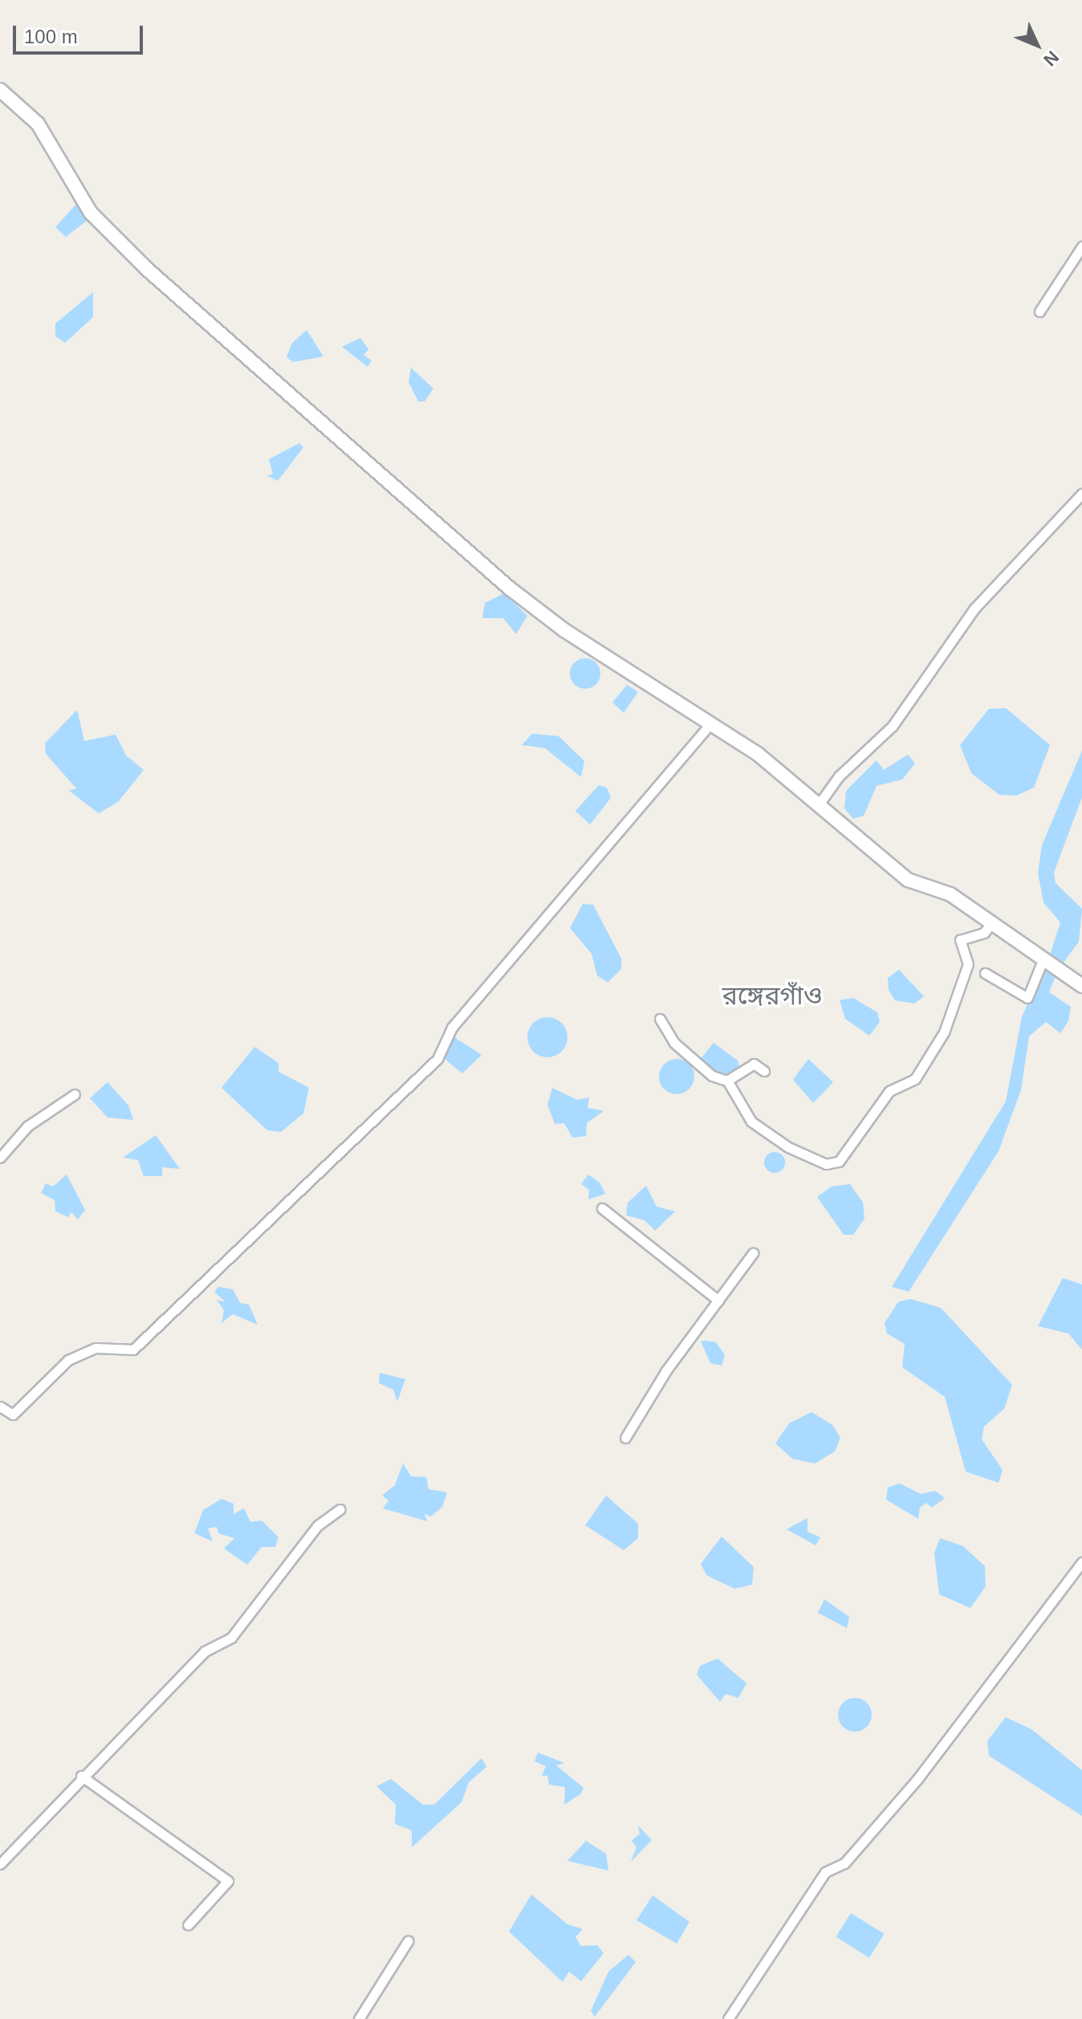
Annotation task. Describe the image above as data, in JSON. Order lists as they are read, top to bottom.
{
  "districts": ["রঙ্গেরগাঁও"],
  "scale_bar": "100 m",
  "north": "bottom right"
}
